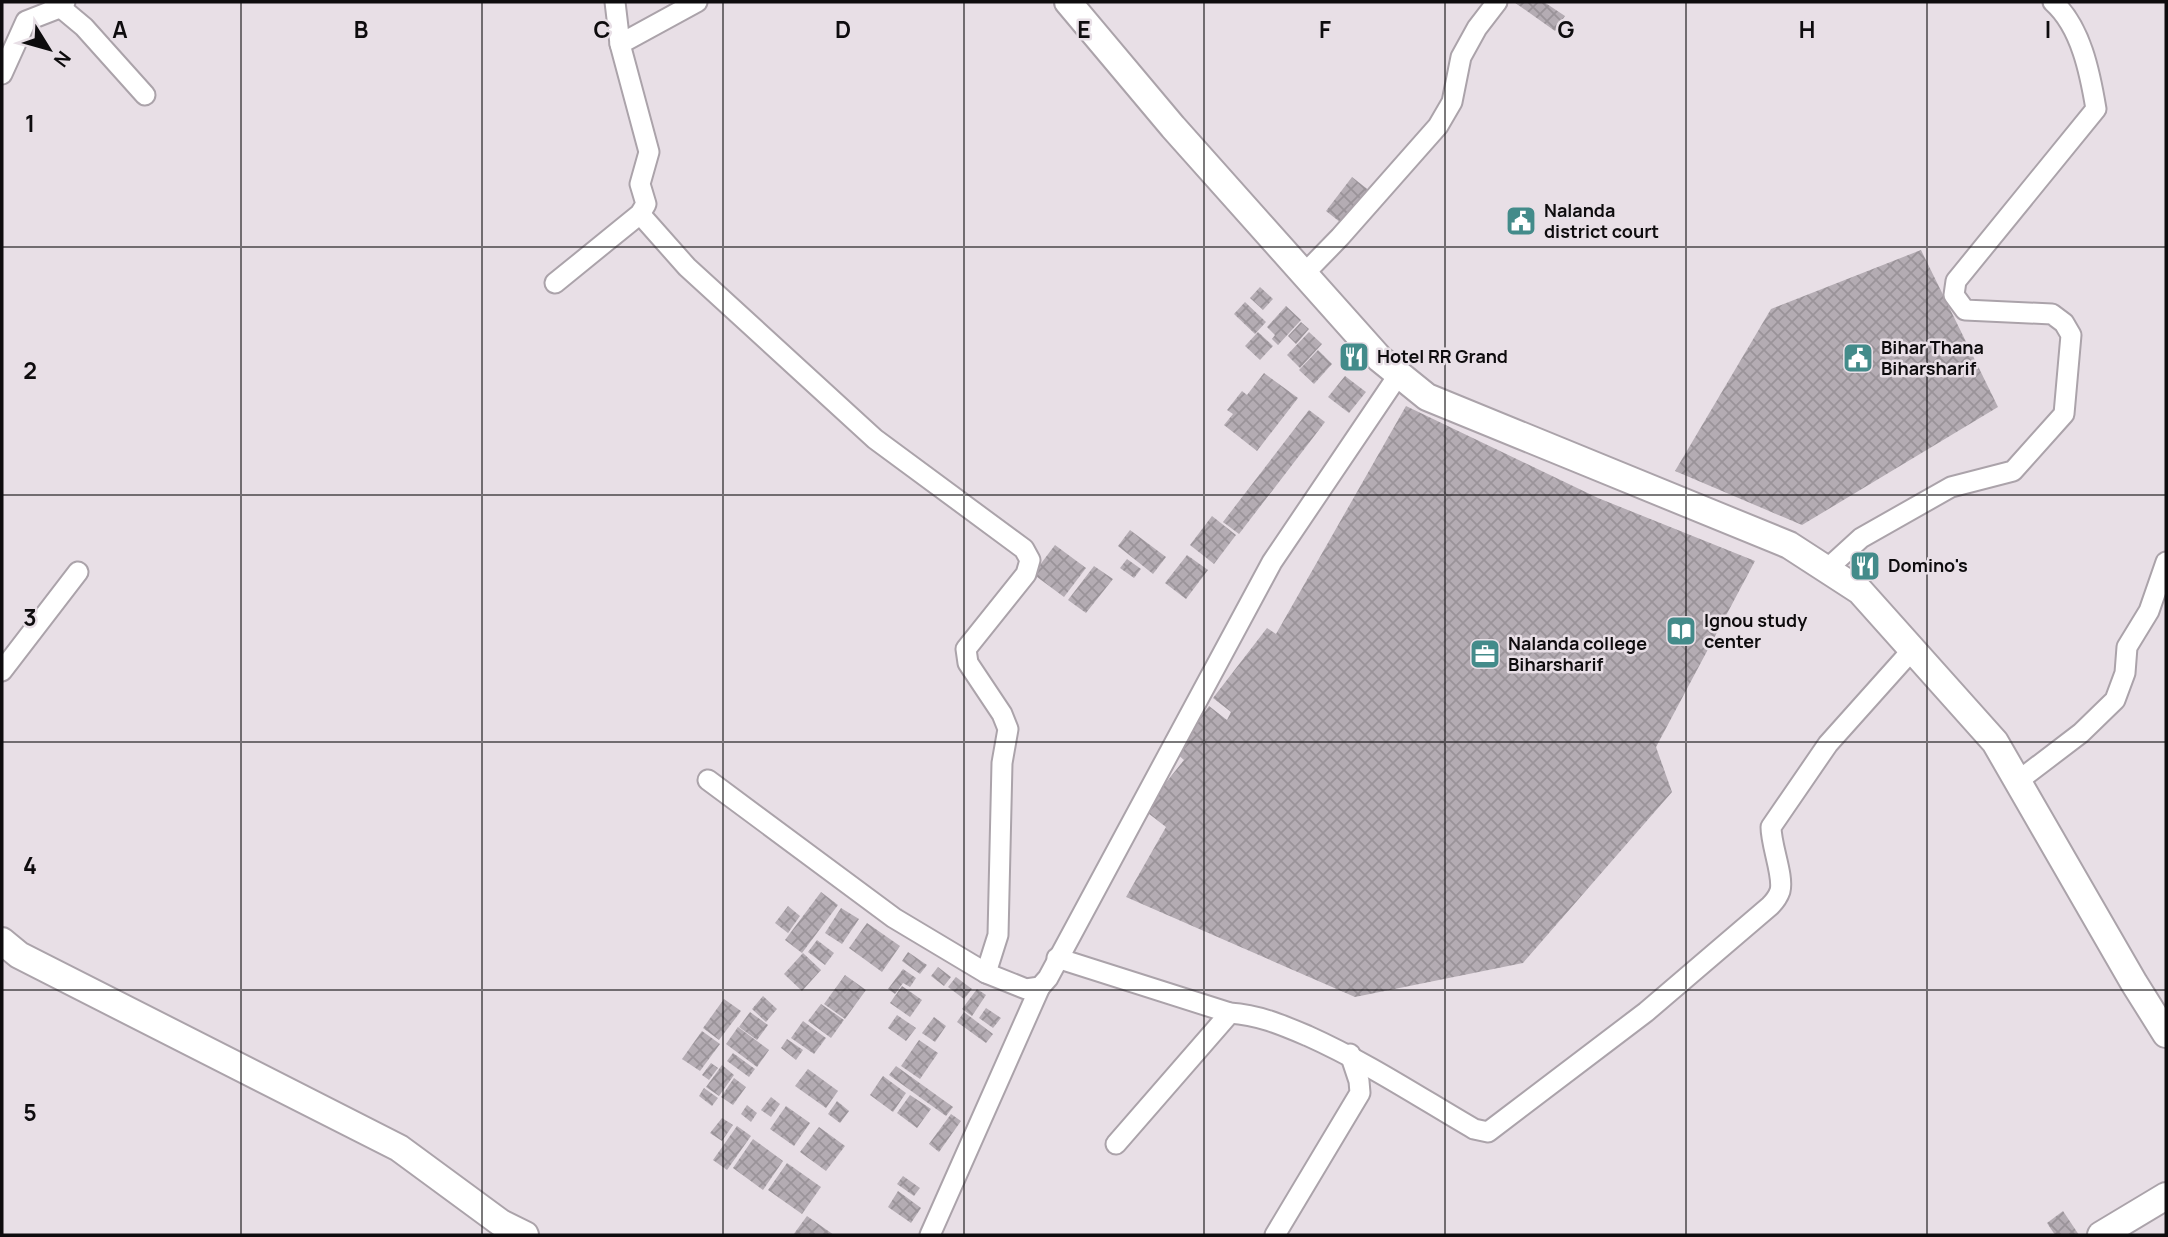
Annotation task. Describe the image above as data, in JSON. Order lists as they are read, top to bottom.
{
  "places": {
    "public building": ["Nalanda district court", "Bihar Thana Biharsharif"],
    "restaurant": ["Hotel RR Grand", "Domino's"],
    "library": ["Ignou study center"],
    "office": ["Nalanda college Biharsharif"]
  },
  "north": "bottom right",
  "grid": {
    "columns": [
      "A",
      "B",
      "C",
      "D",
      "E",
      "F",
      "G",
      "H",
      "I"
    ],
    "rows": [
      "1",
      "2",
      "3",
      "4",
      "5"
    ]
  }
}
